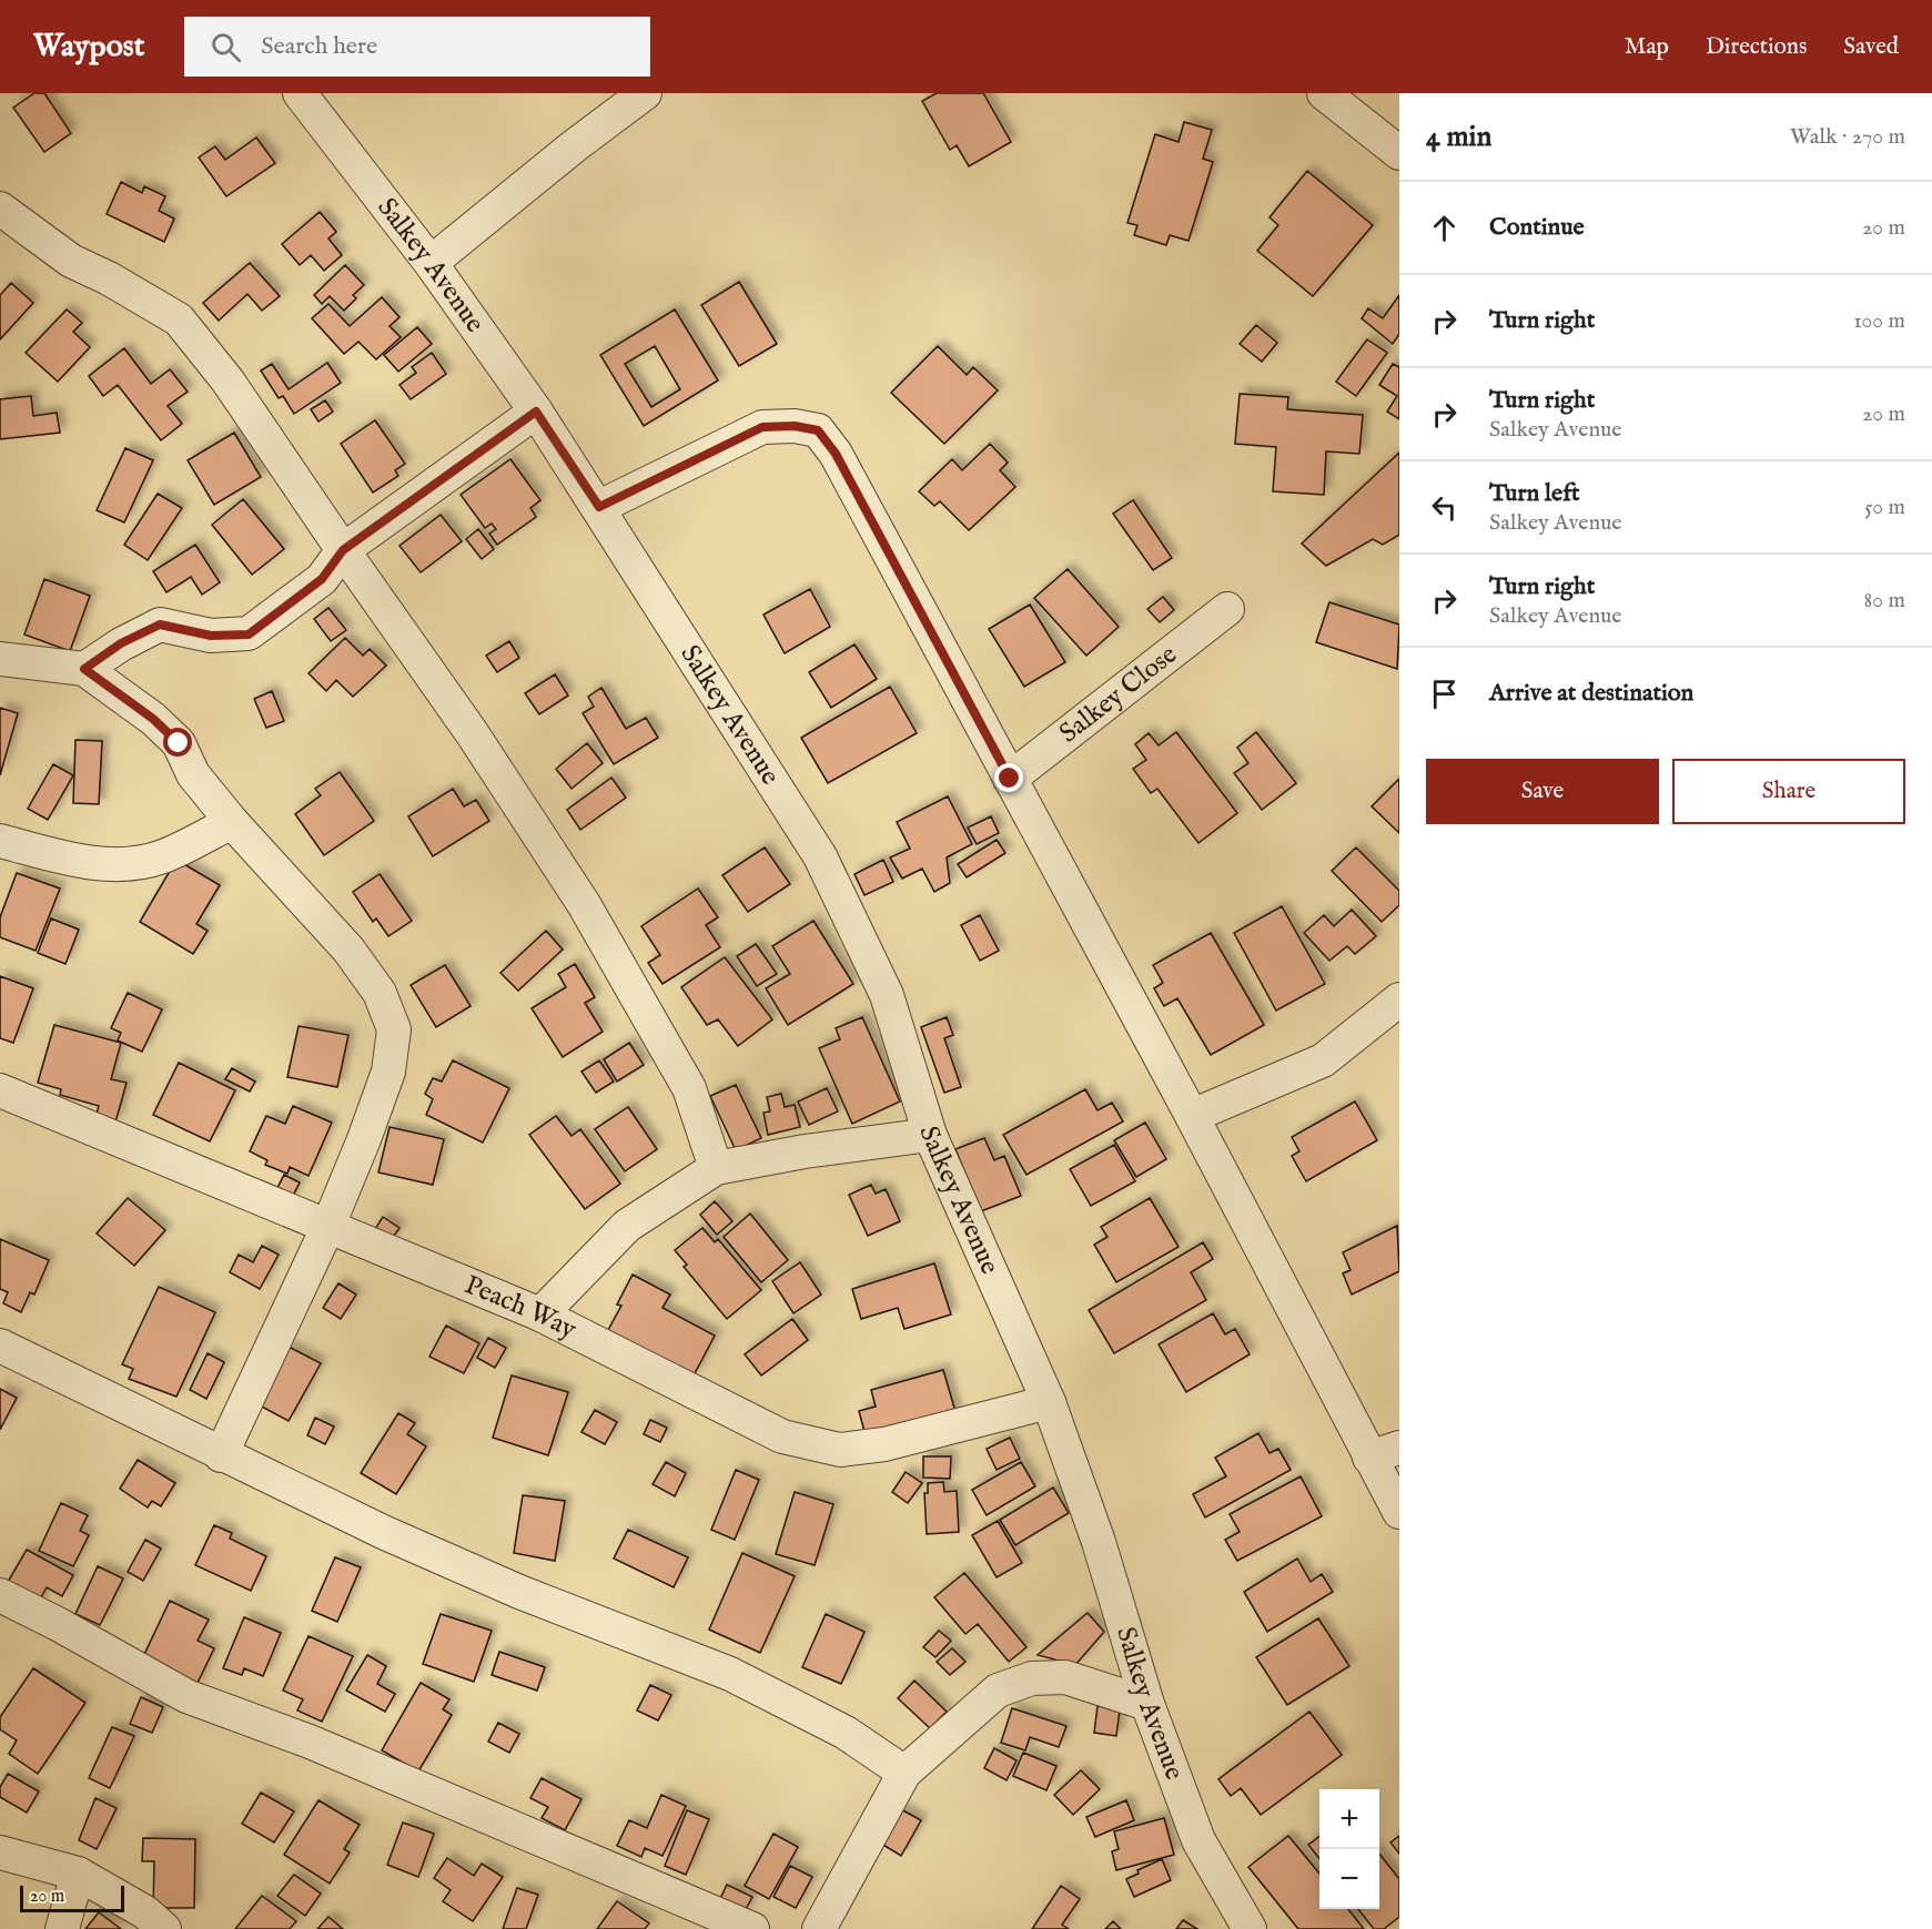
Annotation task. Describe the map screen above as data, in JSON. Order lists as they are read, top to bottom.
{
  "streets": {
    "street": ["Salkey Avenue", "Salkey Close", "Peach Way"]
  },
  "crossings": [
    ["Salkey Avenue", "Peach Way"]
  ],
  "scale_bar": "20 m",
  "page": {
    "header": "Waypost",
    "search": "Search here",
    "nav": ["Map", "Directions", "Saved"],
    "heading": ["4 min", "Walk · 270 m"],
    "list": [
      ["Continue", "20 m"],
      ["Turn right", "100 m"],
      ["Turn right", "Salkey Avenue", "20 m"],
      ["Turn left", "Salkey Avenue", "50 m"],
      ["Turn right", "Salkey Avenue", "80 m"],
      "Arrive at destination"
    ],
    "buttons": ["Save", "Share"],
    "map_buttons": ["+", "−"],
    "scale": "20 m"
  }
}
